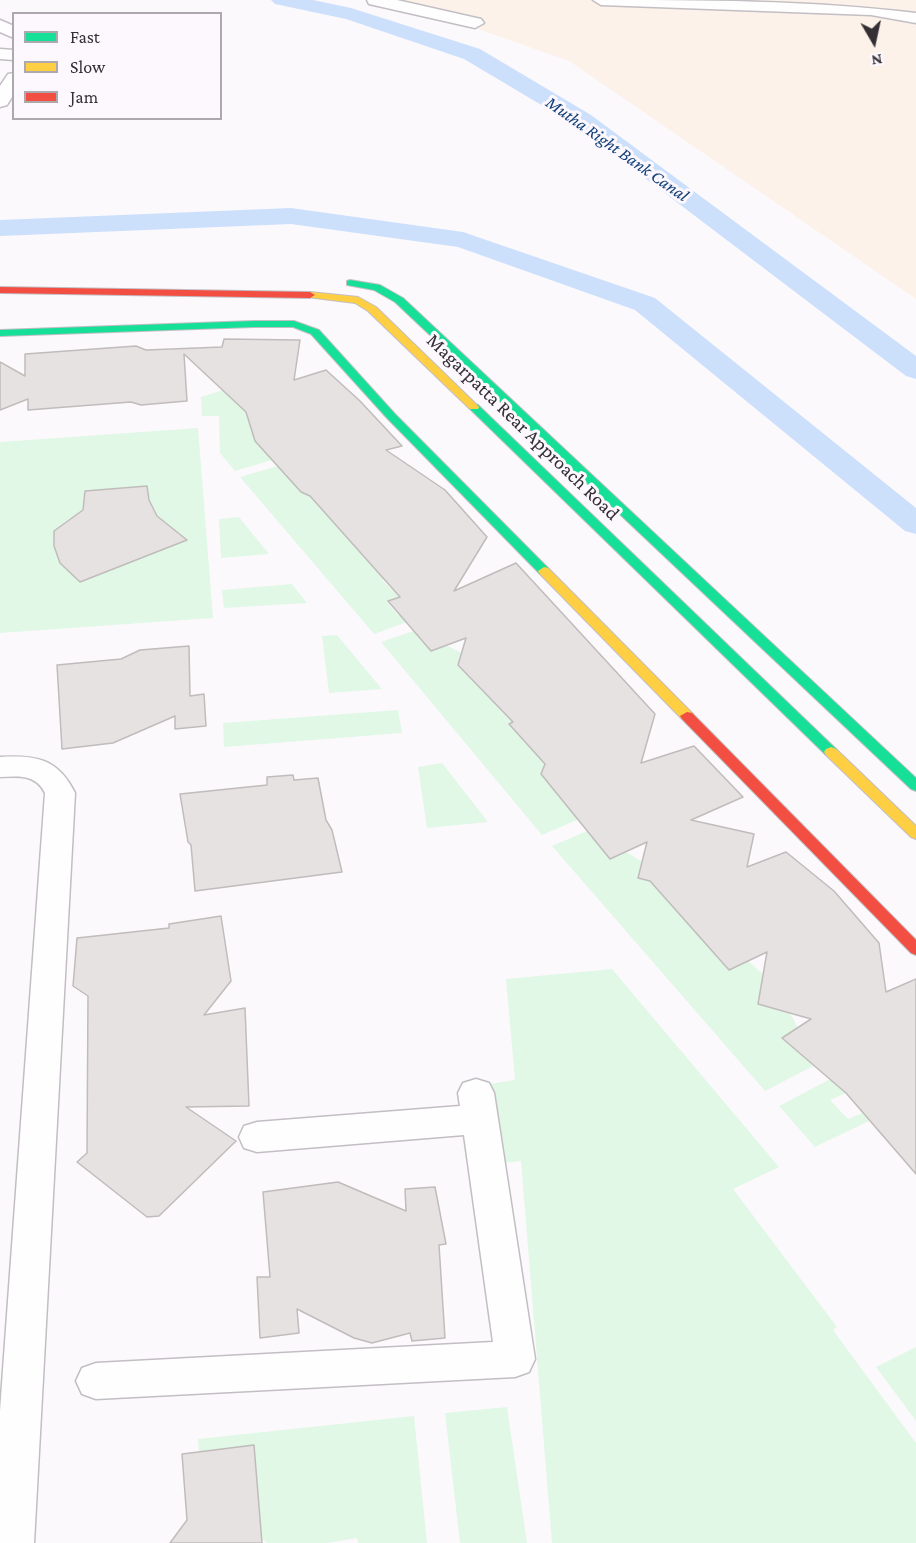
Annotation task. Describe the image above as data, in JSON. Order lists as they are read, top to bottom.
{
  "streets": {
    "street": ["Magarpatta Rear Approach Road"]
  },
  "water": ["Mutha Right Bank Canal"],
  "legend": ["Fast", "Slow", "Jam"],
  "north": "bottom"
}
